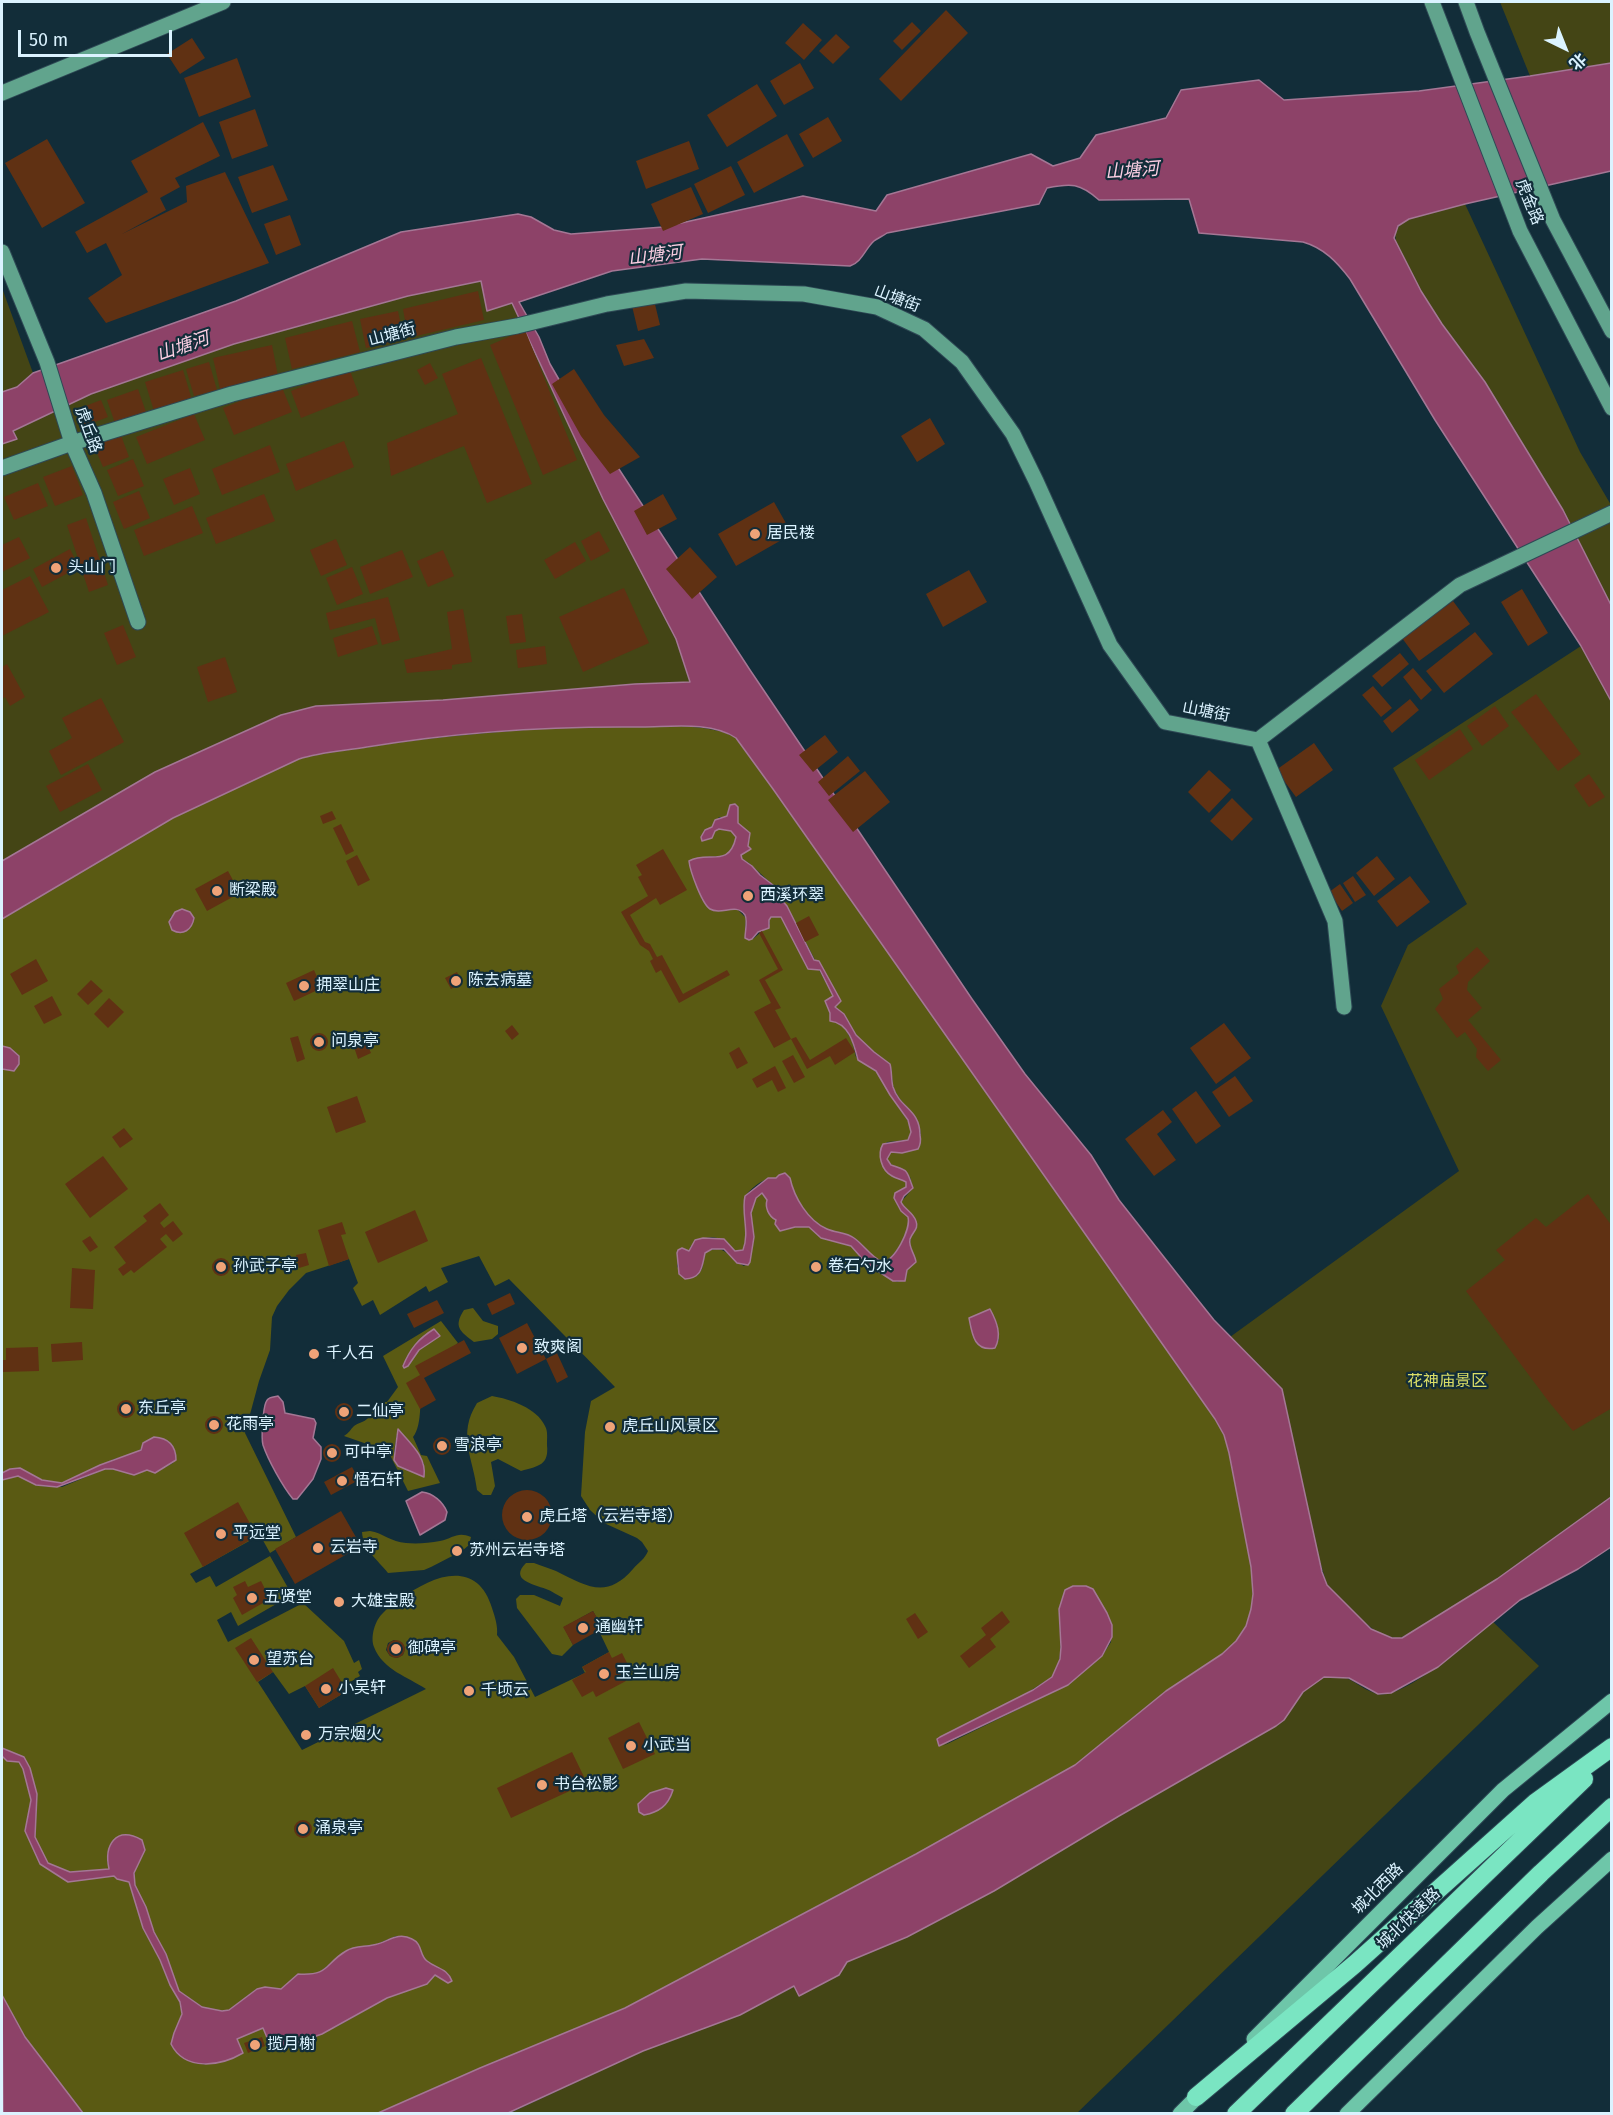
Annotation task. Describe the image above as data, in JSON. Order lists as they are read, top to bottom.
{
  "streets": {
    "highway": ["城北快速路"],
    "main road": ["城北西路"],
    "street": ["虎金路", "山塘街", "虎丘路"]
  },
  "crossings": [
    ["山塘街", "虎丘路"]
  ],
  "water": ["山塘河"],
  "parks": ["花神庙景区"],
  "places": [
    "居民楼",
    "头山门",
    "断梁殿",
    "西溪环翠",
    "陈去病墓",
    "拥翠山庄",
    "问泉亭",
    "孙武子亭",
    "卷石勺水",
    "致爽阁",
    "千人石",
    "东丘亭",
    "二仙亭",
    "花雨亭",
    "虎丘山风景区",
    "雪浪亭",
    "可中亭",
    "悟石轩",
    "虎丘塔（云岩寺塔）",
    "平远堂",
    "云岩寺",
    "苏州云岩寺塔",
    "五贤堂",
    "大雄宝殿",
    "通幽轩",
    "御碑亭",
    "望苏台",
    "玉兰山房",
    "小吴轩",
    "千顷云",
    "万宗烟火",
    "小武当",
    "书台松影",
    "涌泉亭",
    "揽月榭"
  ],
  "scale_bar": "50 m",
  "north": "bottom right"
}
